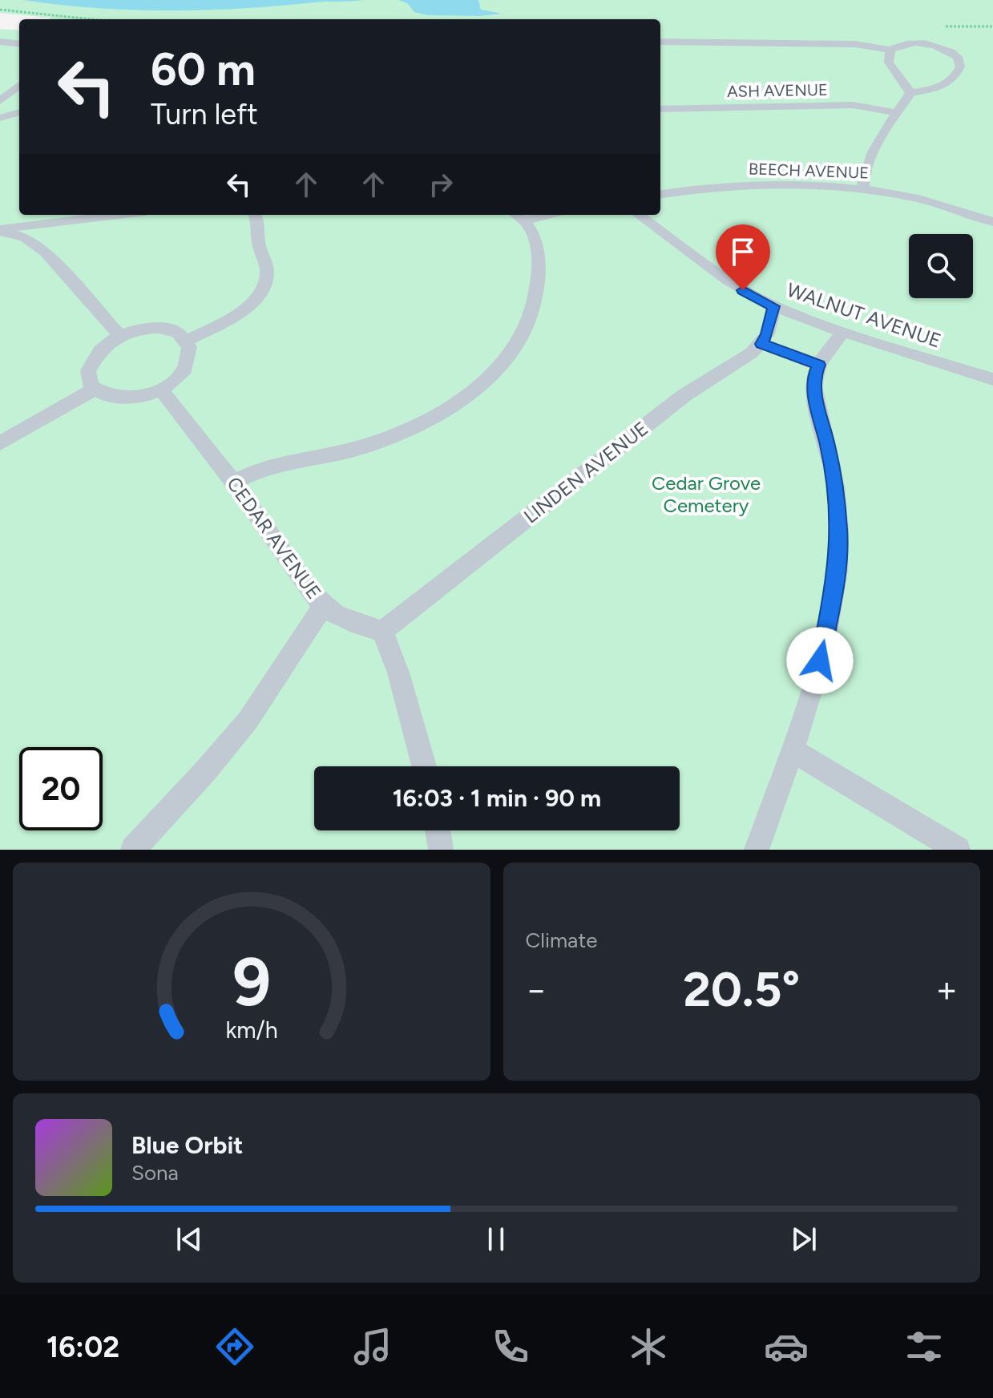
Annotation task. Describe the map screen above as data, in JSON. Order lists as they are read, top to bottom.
{
  "streets": {
    "lane": [
      "ASH AVENUE",
      "BEECH AVENUE",
      "WALNUT AVENUE",
      "LINDEN AVENUE",
      "CEDAR AVENUE"
    ]
  },
  "crossings": [
    ["LINDEN AVENUE", "CEDAR AVENUE"]
  ],
  "parks": ["Cedar Grove Cemetery"],
  "page": {
    "turn": ["60 m", "Turn left"],
    "limit": "20",
    "trip": "16:03 · 1 min · 90 m",
    "tile": "Climate",
    "heat": ["−", "20.5°", "+"],
    "song": ["Blue Orbit", "Sona"],
    "tabs": "16:02",
    "gauge": ["9", "km/h"]
  }
}
